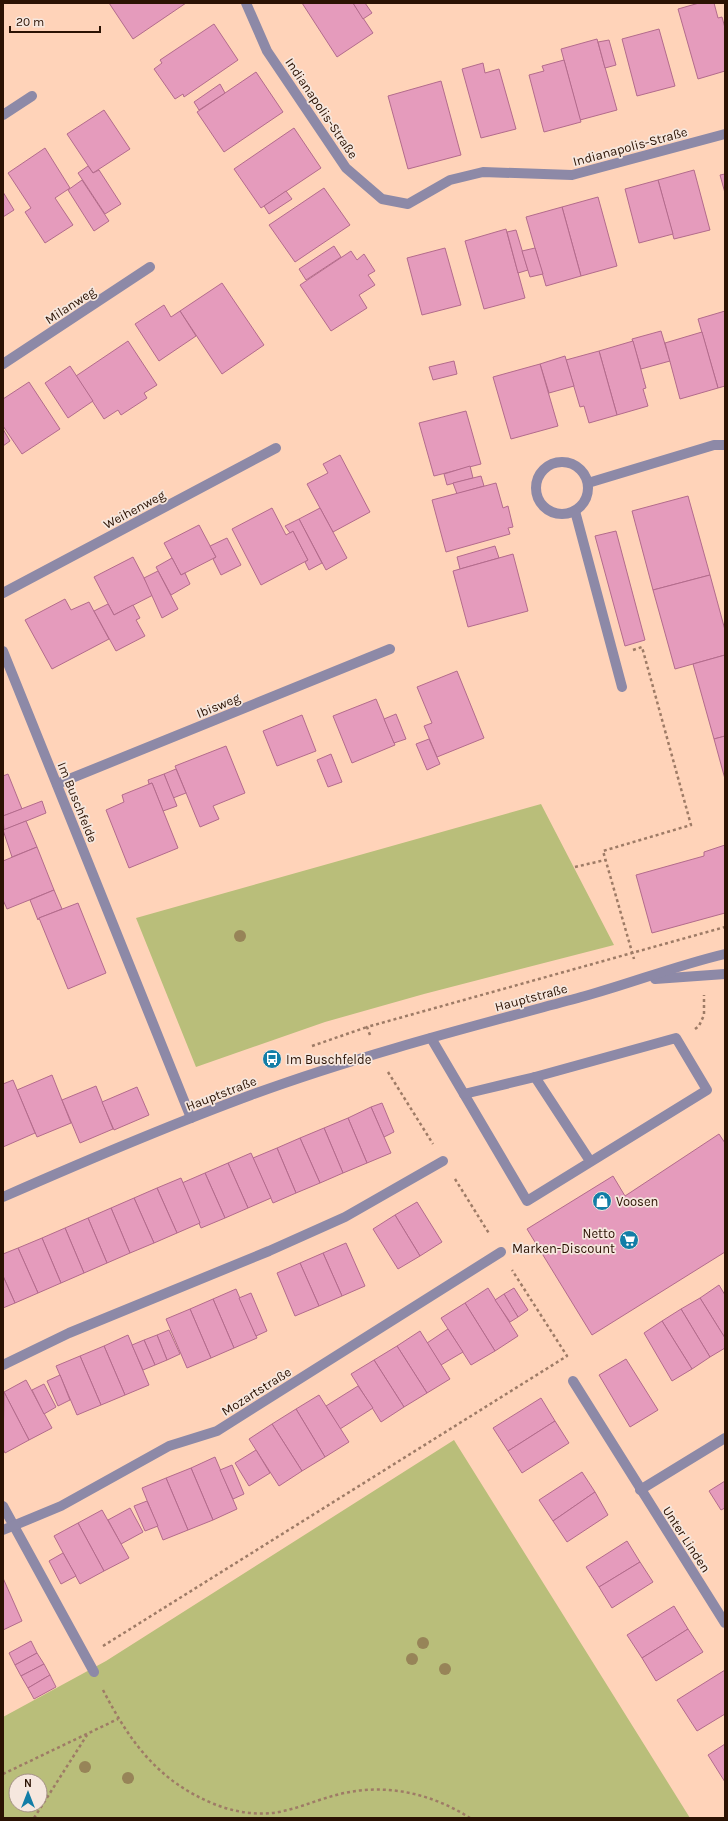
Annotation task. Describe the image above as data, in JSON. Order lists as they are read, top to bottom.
{
  "streets": {
    "street": [
      "Indianapolis-Straße",
      "Milanweg",
      "Weihenweg",
      "Ibisweg",
      "Im Buschfelde",
      "Hauptstraße",
      "Mozartstraße",
      "Unter Linden"
    ]
  },
  "crossings": [
    ["Ibisweg", "Im Buschfelde"],
    ["Im Buschfelde", "Hauptstraße"]
  ],
  "places": {
    "bus stop": ["Im Buschfelde"],
    "shop": ["Voosen"],
    "supermarket": ["Netto Marken-Discount"]
  },
  "scale_bar": "20 m",
  "north": "top"
}
